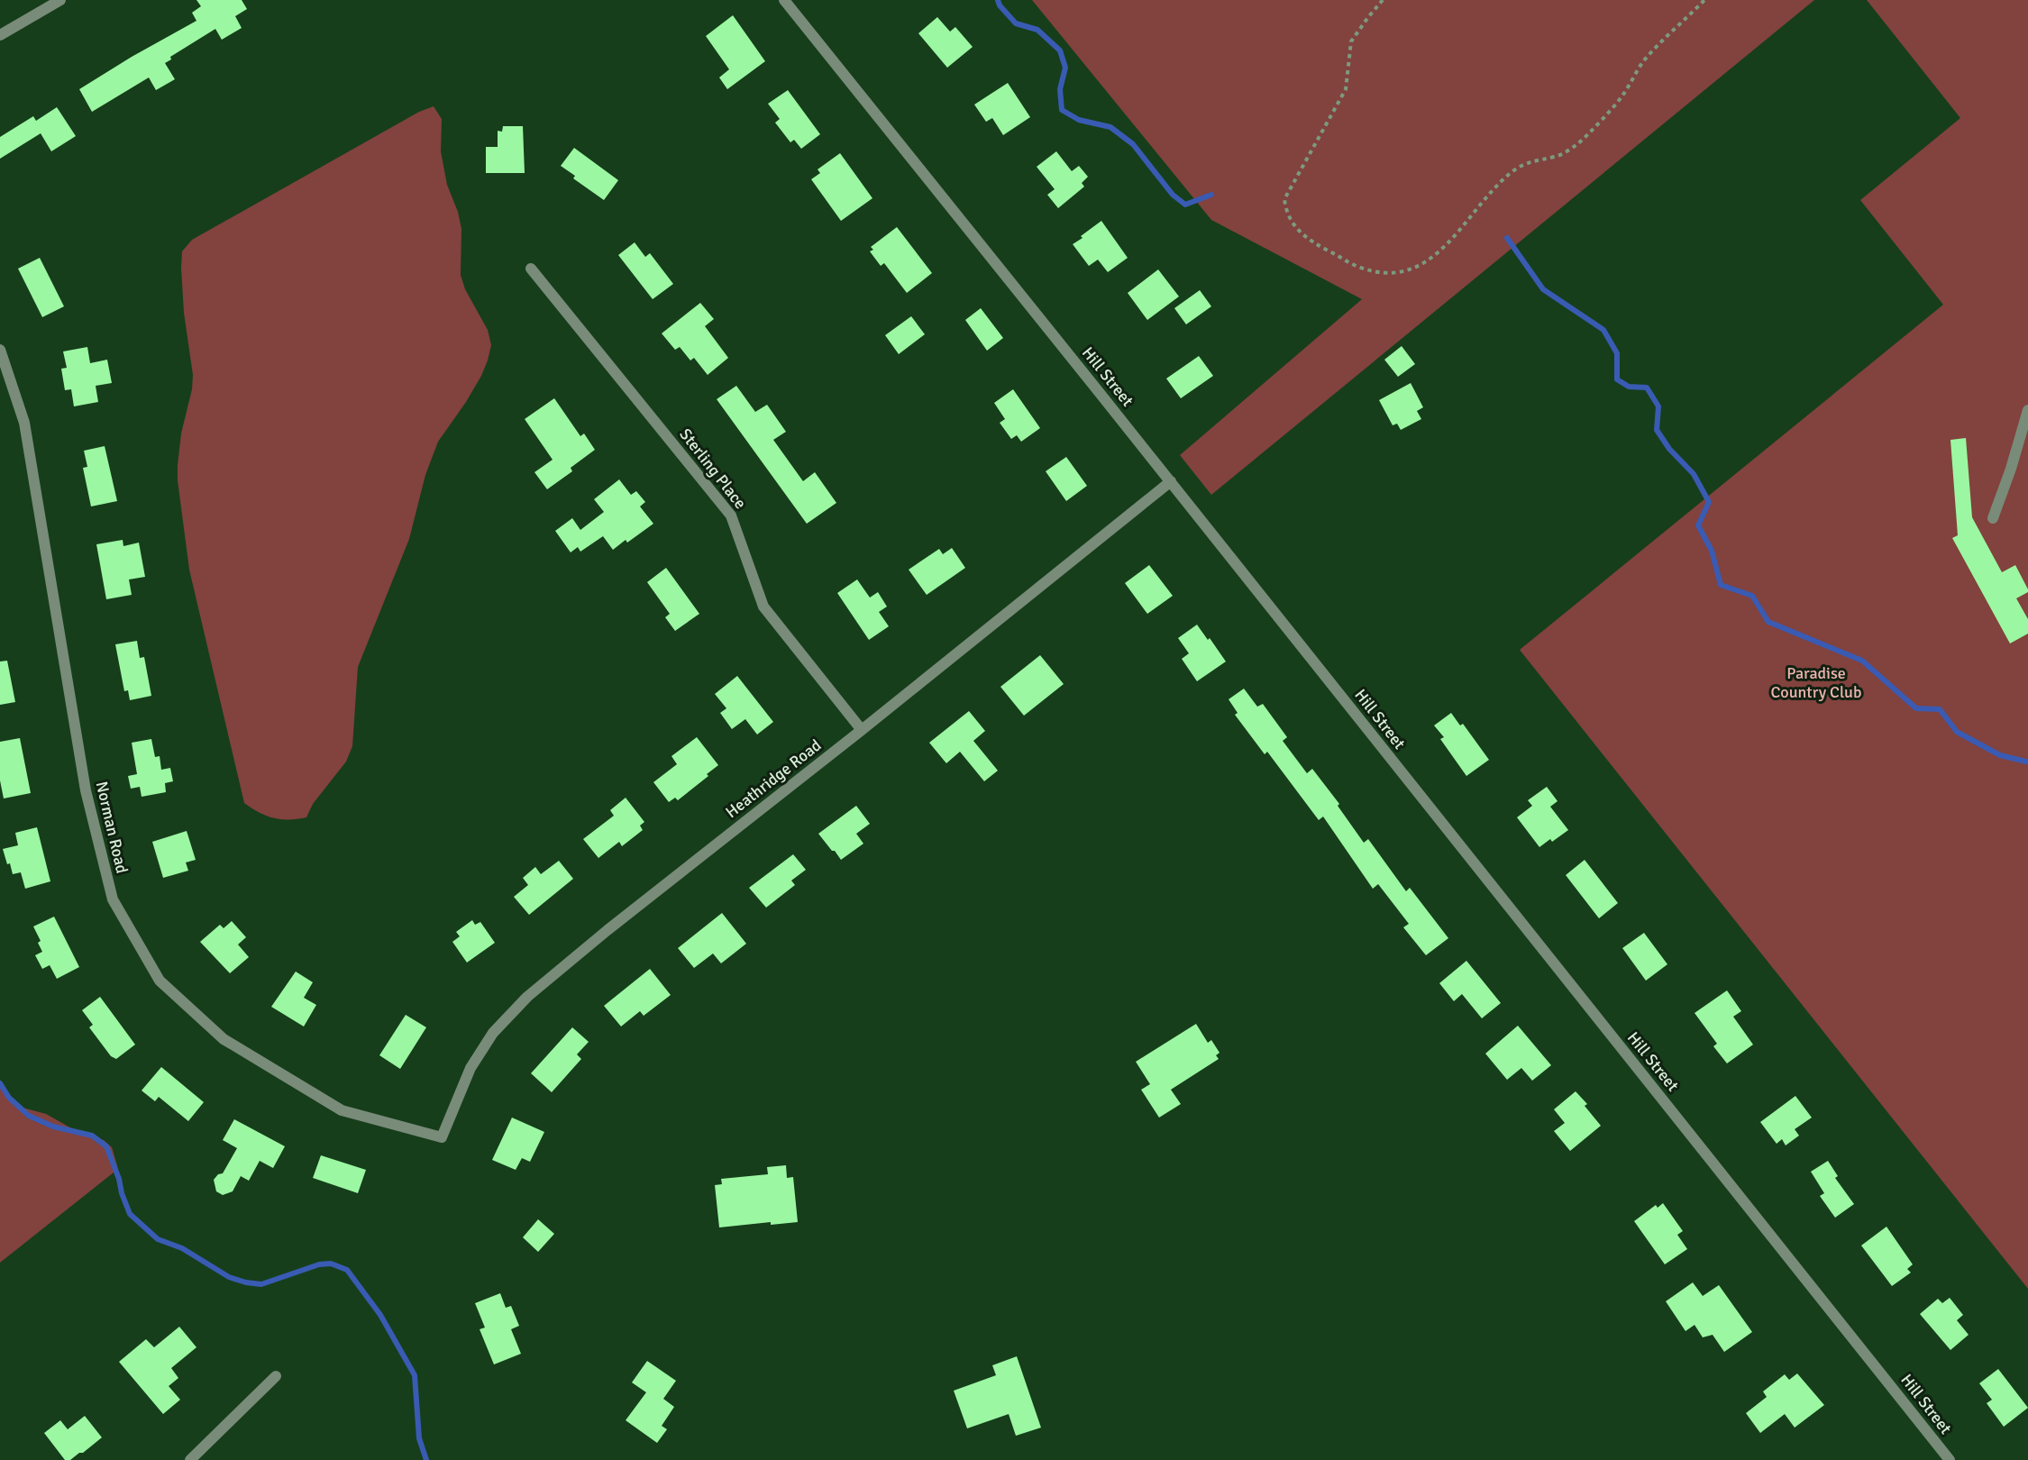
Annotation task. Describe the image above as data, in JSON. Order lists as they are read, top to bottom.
{
  "streets": {
    "street": [
      "Hill Street",
      "Sterling Place",
      "Heathridge Road",
      "Norman Road"
    ]
  },
  "crossings": [
    ["Hill Street", "Heathridge Road"],
    ["Sterling Place", "Heathridge Road"],
    ["Heathridge Road", "Norman Road"]
  ],
  "parks": ["Paradise Country Club"]
}
